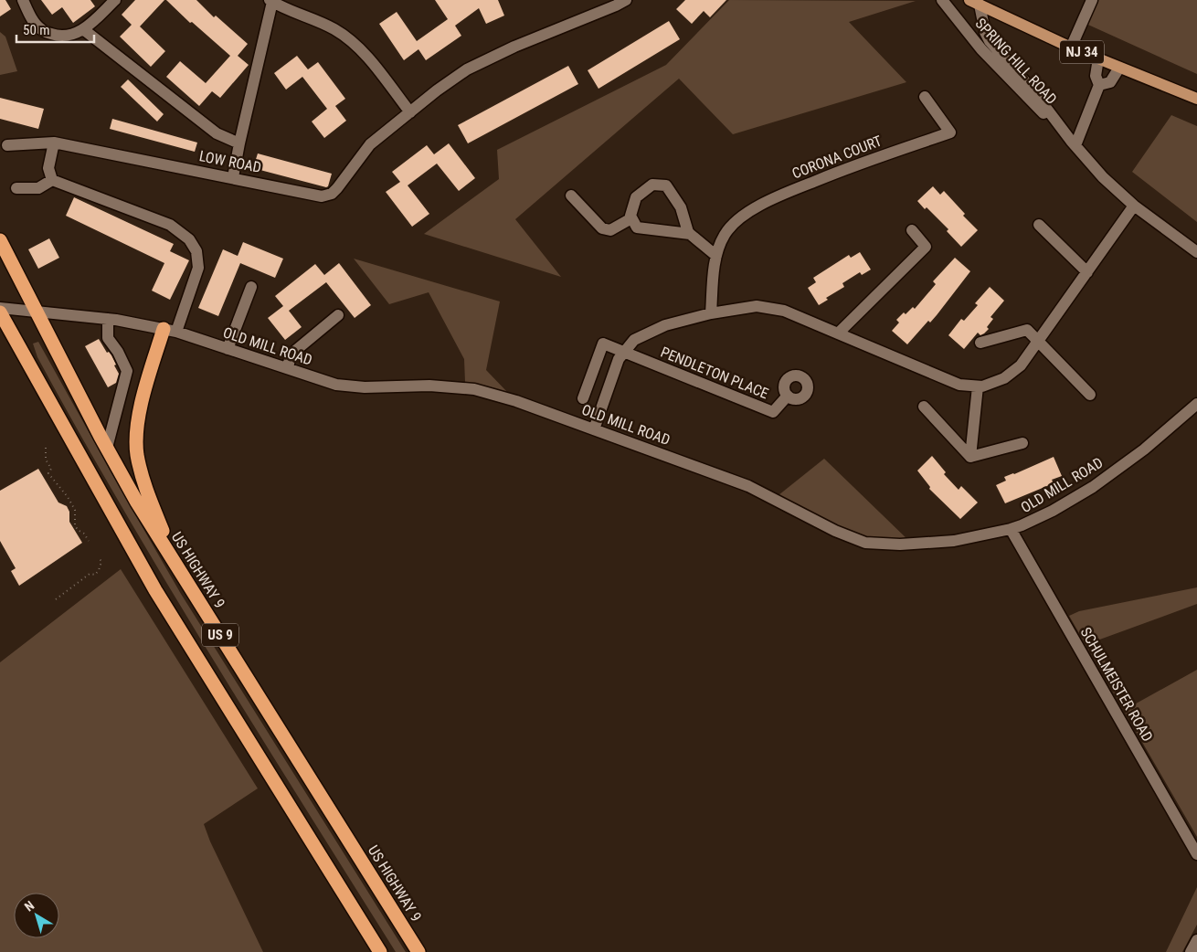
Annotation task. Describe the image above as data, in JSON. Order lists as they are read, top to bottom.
{
  "streets": {
    "highway": ["US HIGHWAY 9", "US 9"],
    "main road": ["NJ 34"],
    "street": [
      "SPRING HILL ROAD",
      "CORONA COURT",
      "LOW ROAD",
      "OLD MILL ROAD",
      "PENDLETON PLACE",
      "SCHULMEISTER ROAD"
    ]
  },
  "crossings": [
    ["NJ 34", "SPRING HILL ROAD"],
    ["SPRING HILL ROAD", "PENDLETON PLACE"],
    ["CORONA COURT", "PENDLETON PLACE"],
    ["OLD MILL ROAD", "PENDLETON PLACE"],
    ["OLD MILL ROAD", "US HIGHWAY 9"],
    ["OLD MILL ROAD", "SCHULMEISTER ROAD"]
  ],
  "scale_bar": "50 m",
  "north": "top left"
}
